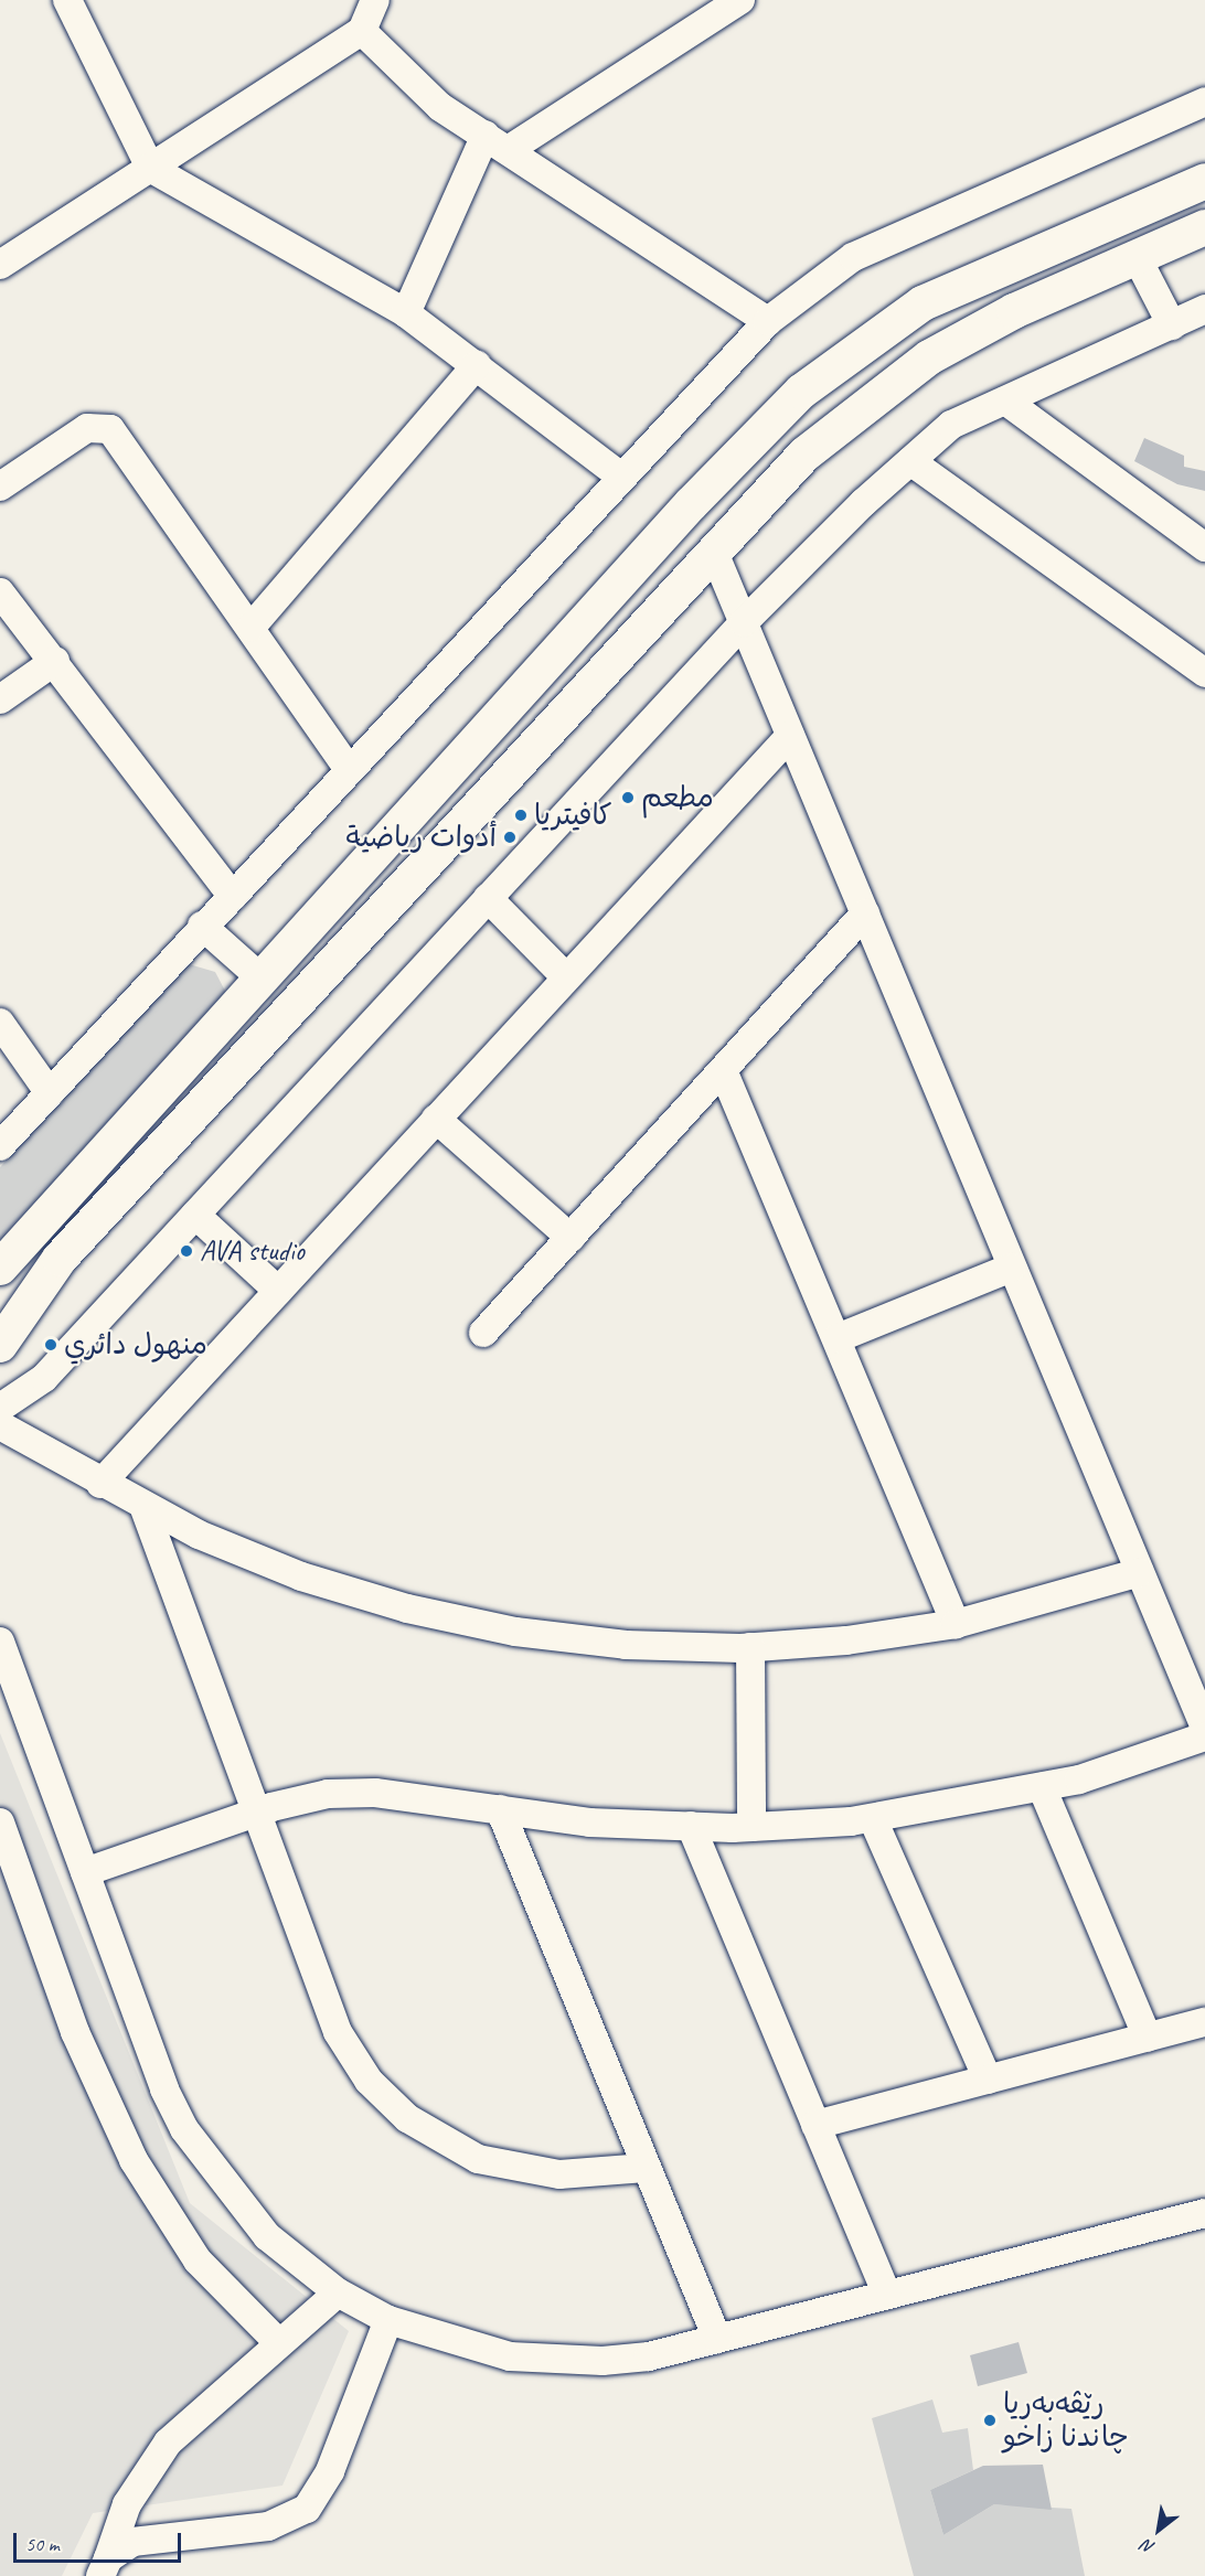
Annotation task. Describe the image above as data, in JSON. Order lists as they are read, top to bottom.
{
  "places": [
    "مطعم",
    "كافيتريا",
    "أدوات رياضية",
    "AVA studio",
    "منهول دائري",
    "رێڤه‌به‌ريا چاندنا زاخو"
  ],
  "scale_bar": "50 m",
  "north": "bottom left"
}
